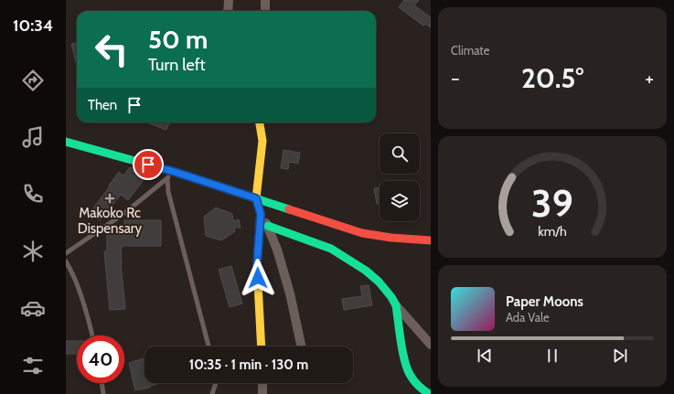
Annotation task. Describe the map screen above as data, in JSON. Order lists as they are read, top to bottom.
{
  "places": {
    "health": ["Makoko Rc Dispensary"]
  },
  "page": {
    "tabs": "10:34",
    "tile": "Climate",
    "turn": ["50 m", "Turn left"],
    "heat": ["−", "20.5°", "+"],
    "then": "Then",
    "song": ["Paper Moons", "Ada Vale"],
    "limit": "40",
    "trip": "10:35 · 1 min · 130 m",
    "gauge": ["39", "km/h"]
  }
}
